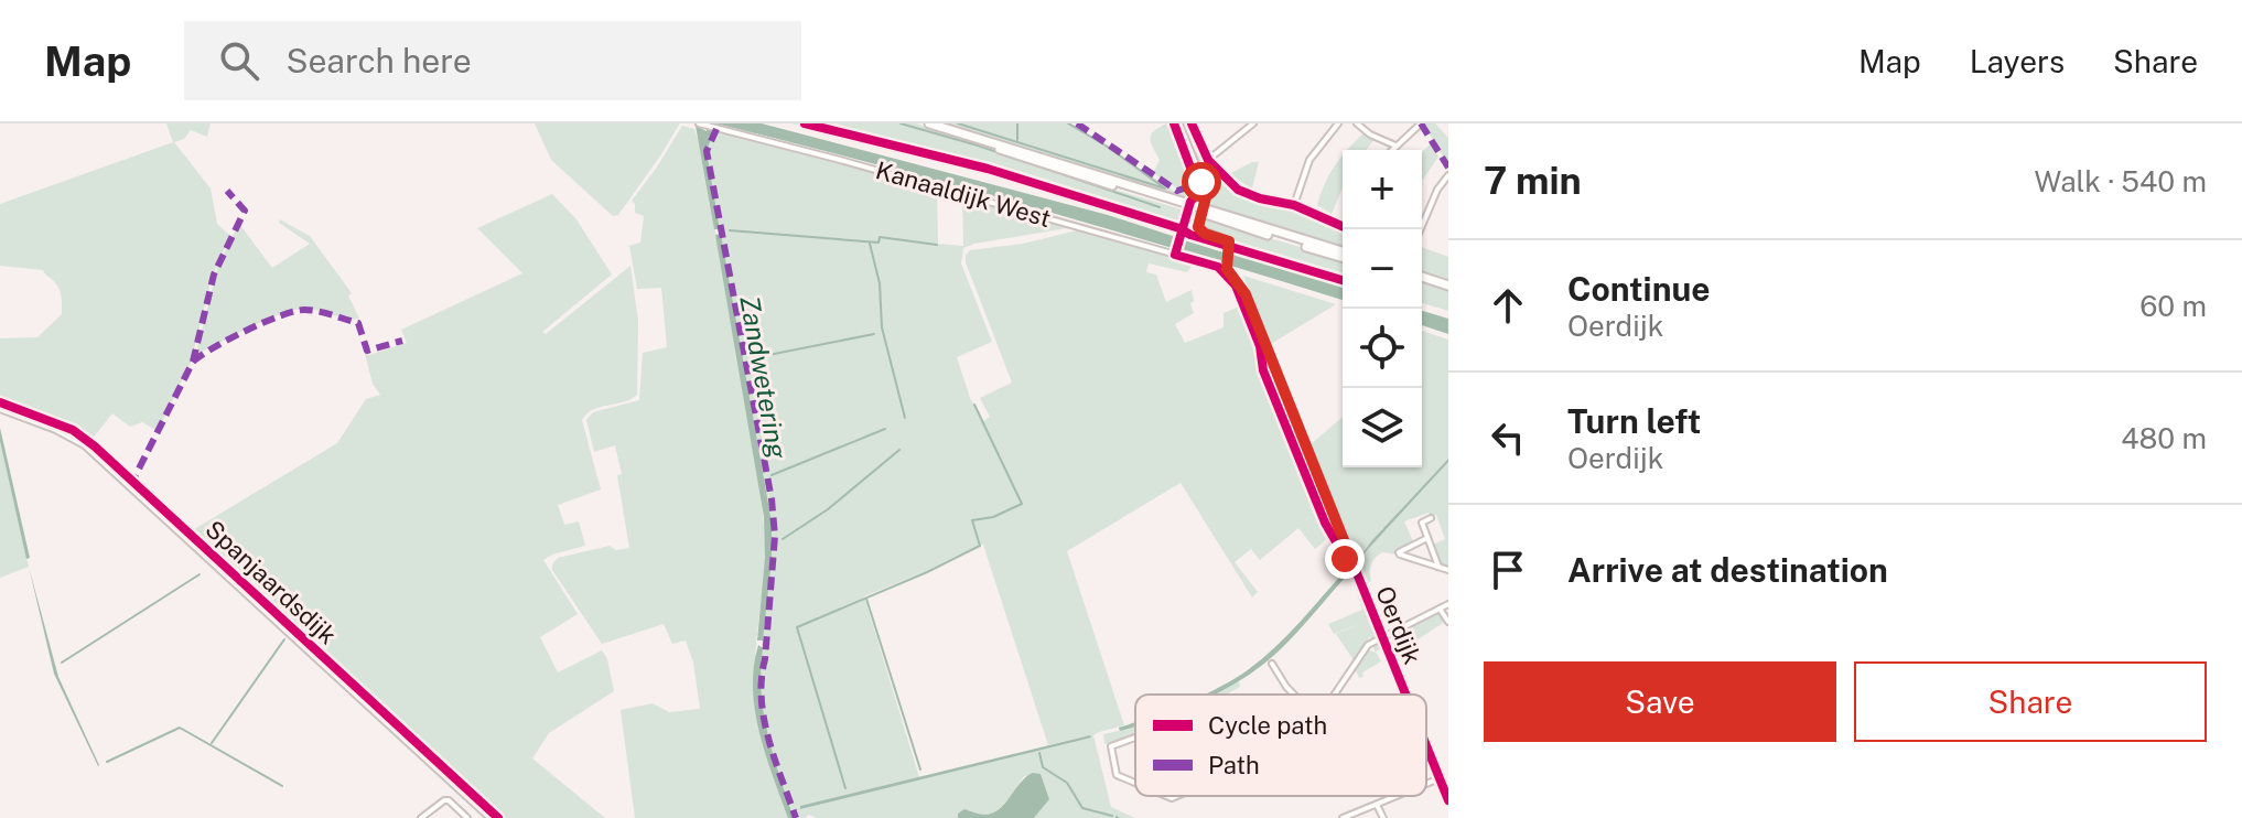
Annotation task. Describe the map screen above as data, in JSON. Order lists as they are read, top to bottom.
{
  "streets": {
    "street": ["Kanaaldijk West", "Spanjaardsdijk", "Oerdijk"]
  },
  "crossings": [
    ["Kanaaldijk West", "Oerdijk"]
  ],
  "water": ["Zandwetering"],
  "legend": ["Cycle path", "Path"],
  "page": {
    "header": "Map",
    "search": "Search here",
    "nav": ["Map", "Layers", "Share"],
    "heading": ["7 min", "Walk · 540 m"],
    "map_buttons": ["+", "−"],
    "list": [
      ["Continue", "Oerdijk", "60 m"],
      ["Turn left", "Oerdijk", "480 m"],
      "Arrive at destination"
    ],
    "buttons": ["Save", "Share"]
  }
}
